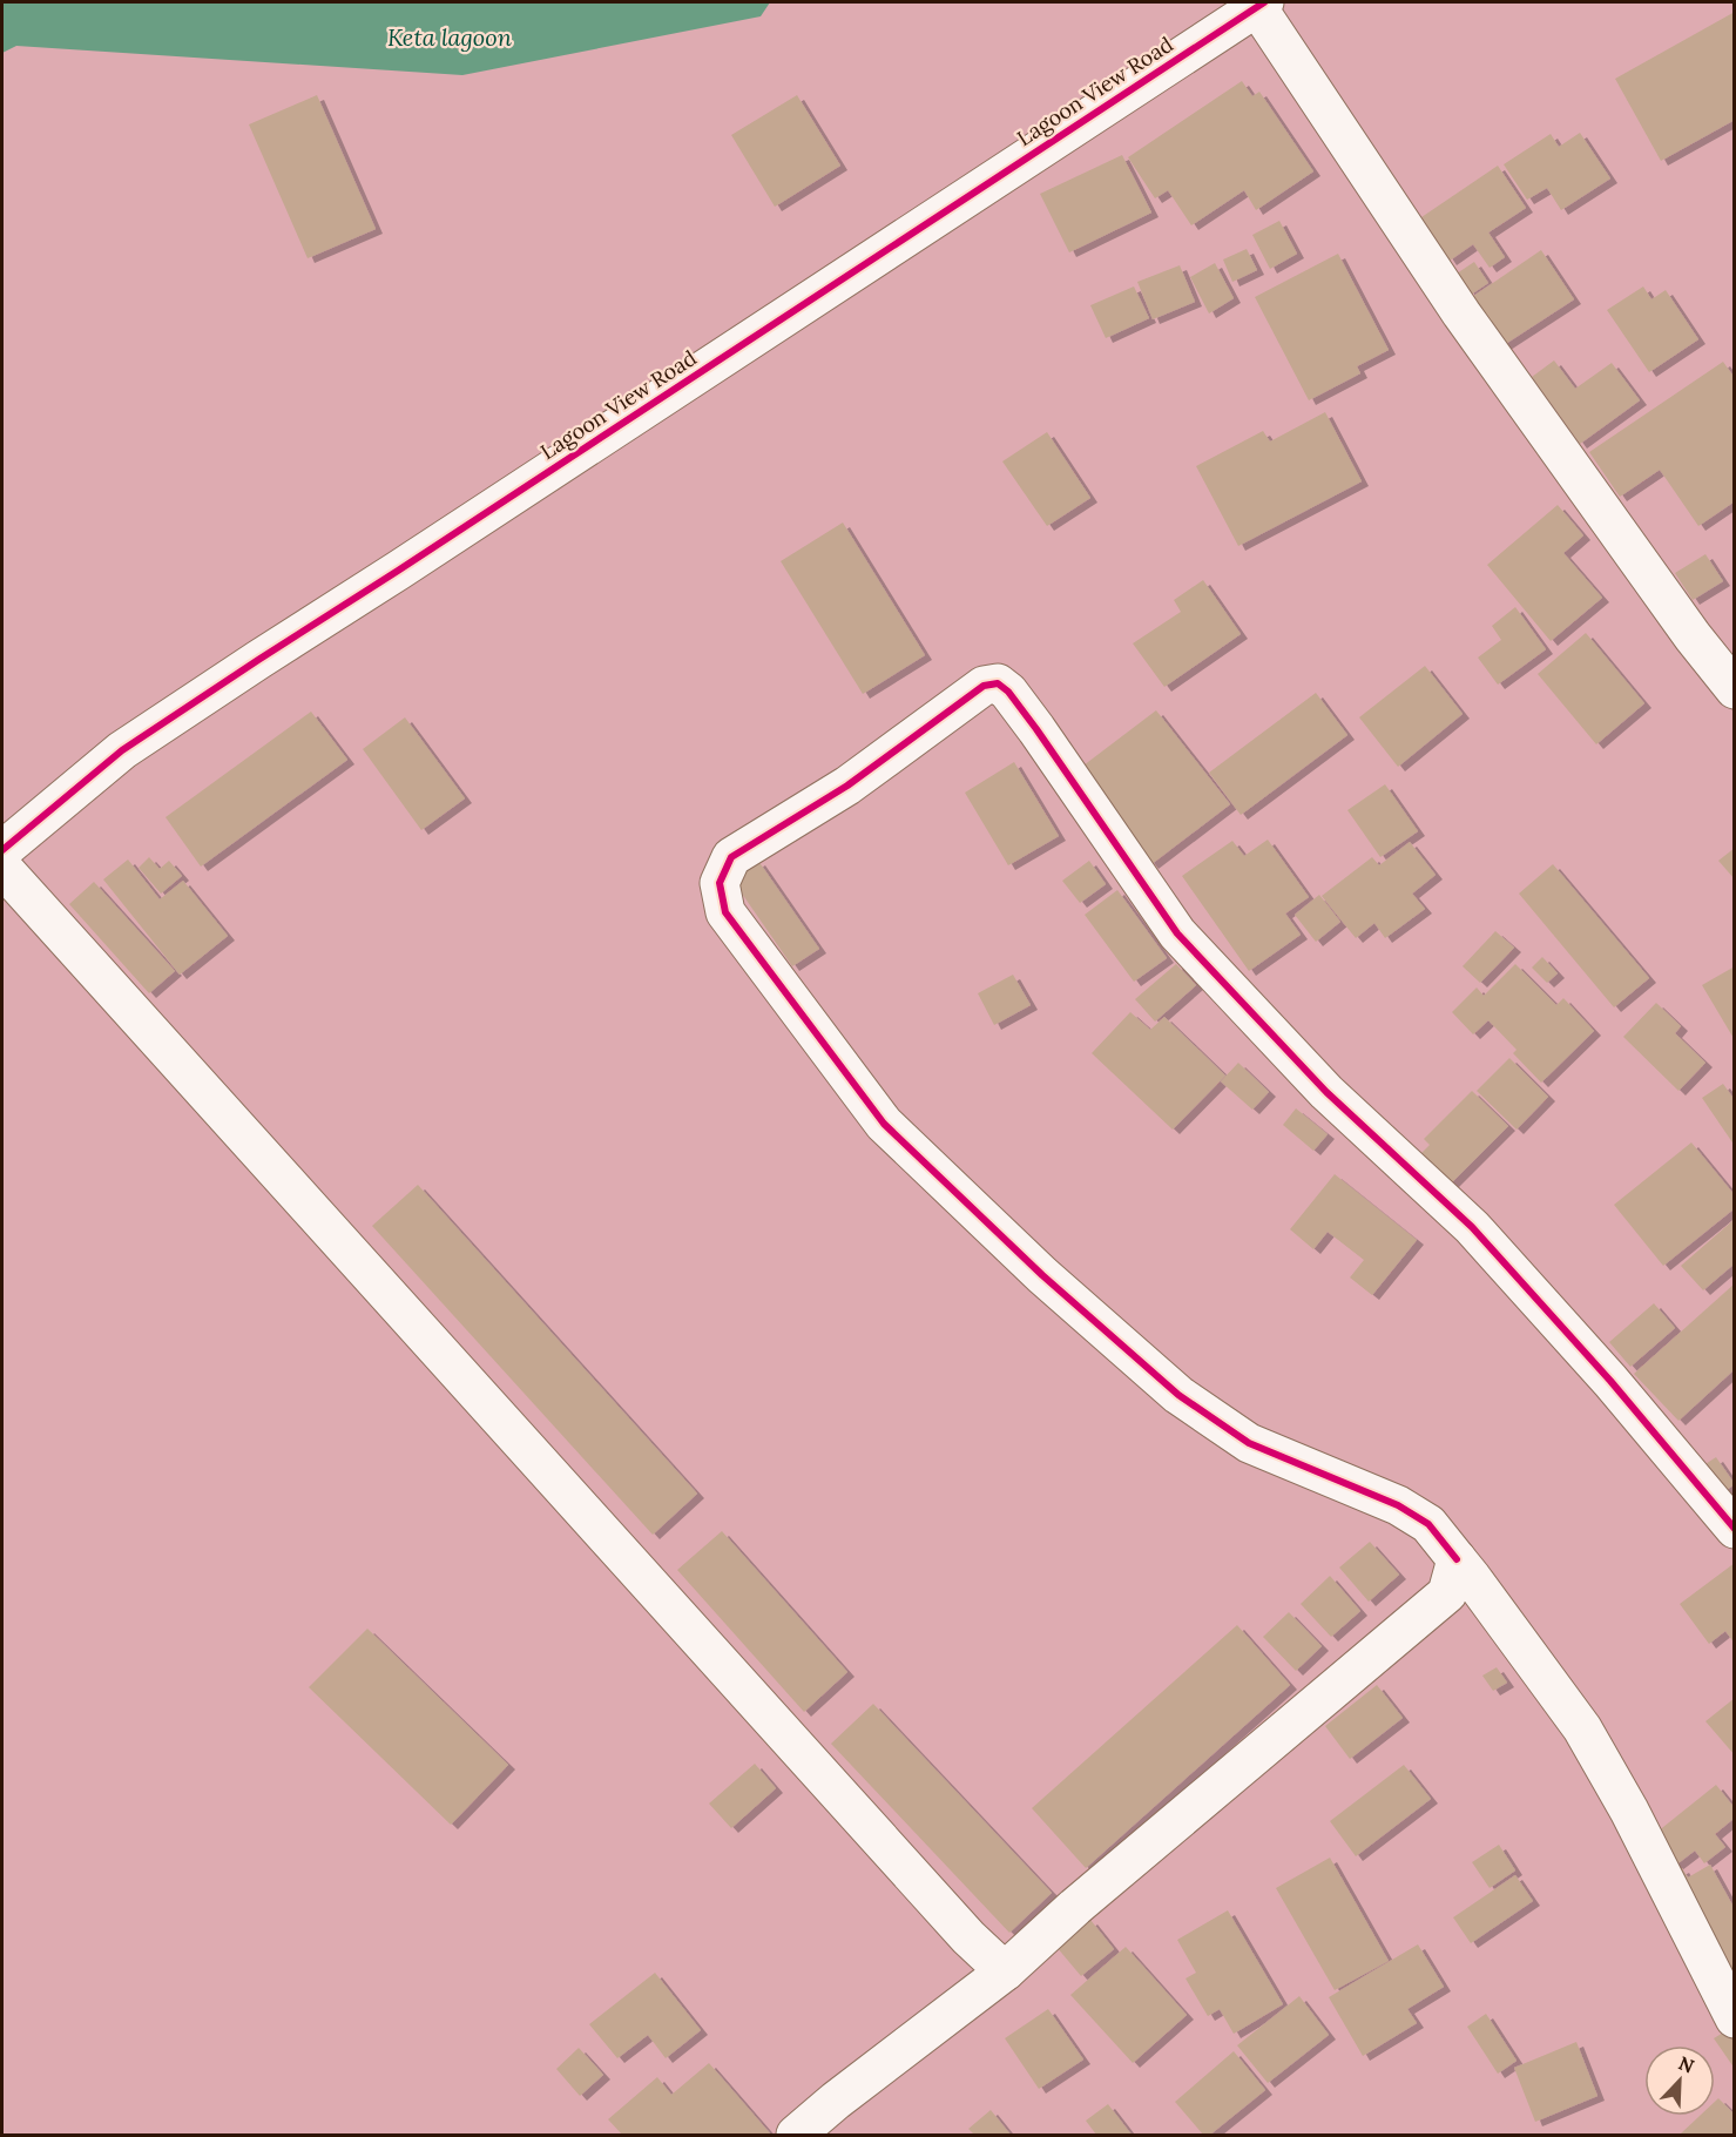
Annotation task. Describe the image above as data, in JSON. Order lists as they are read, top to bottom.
{
  "streets": {
    "street": ["Lagoon View Road"]
  },
  "water": ["Keta lagoon"],
  "north": "top right"
}
